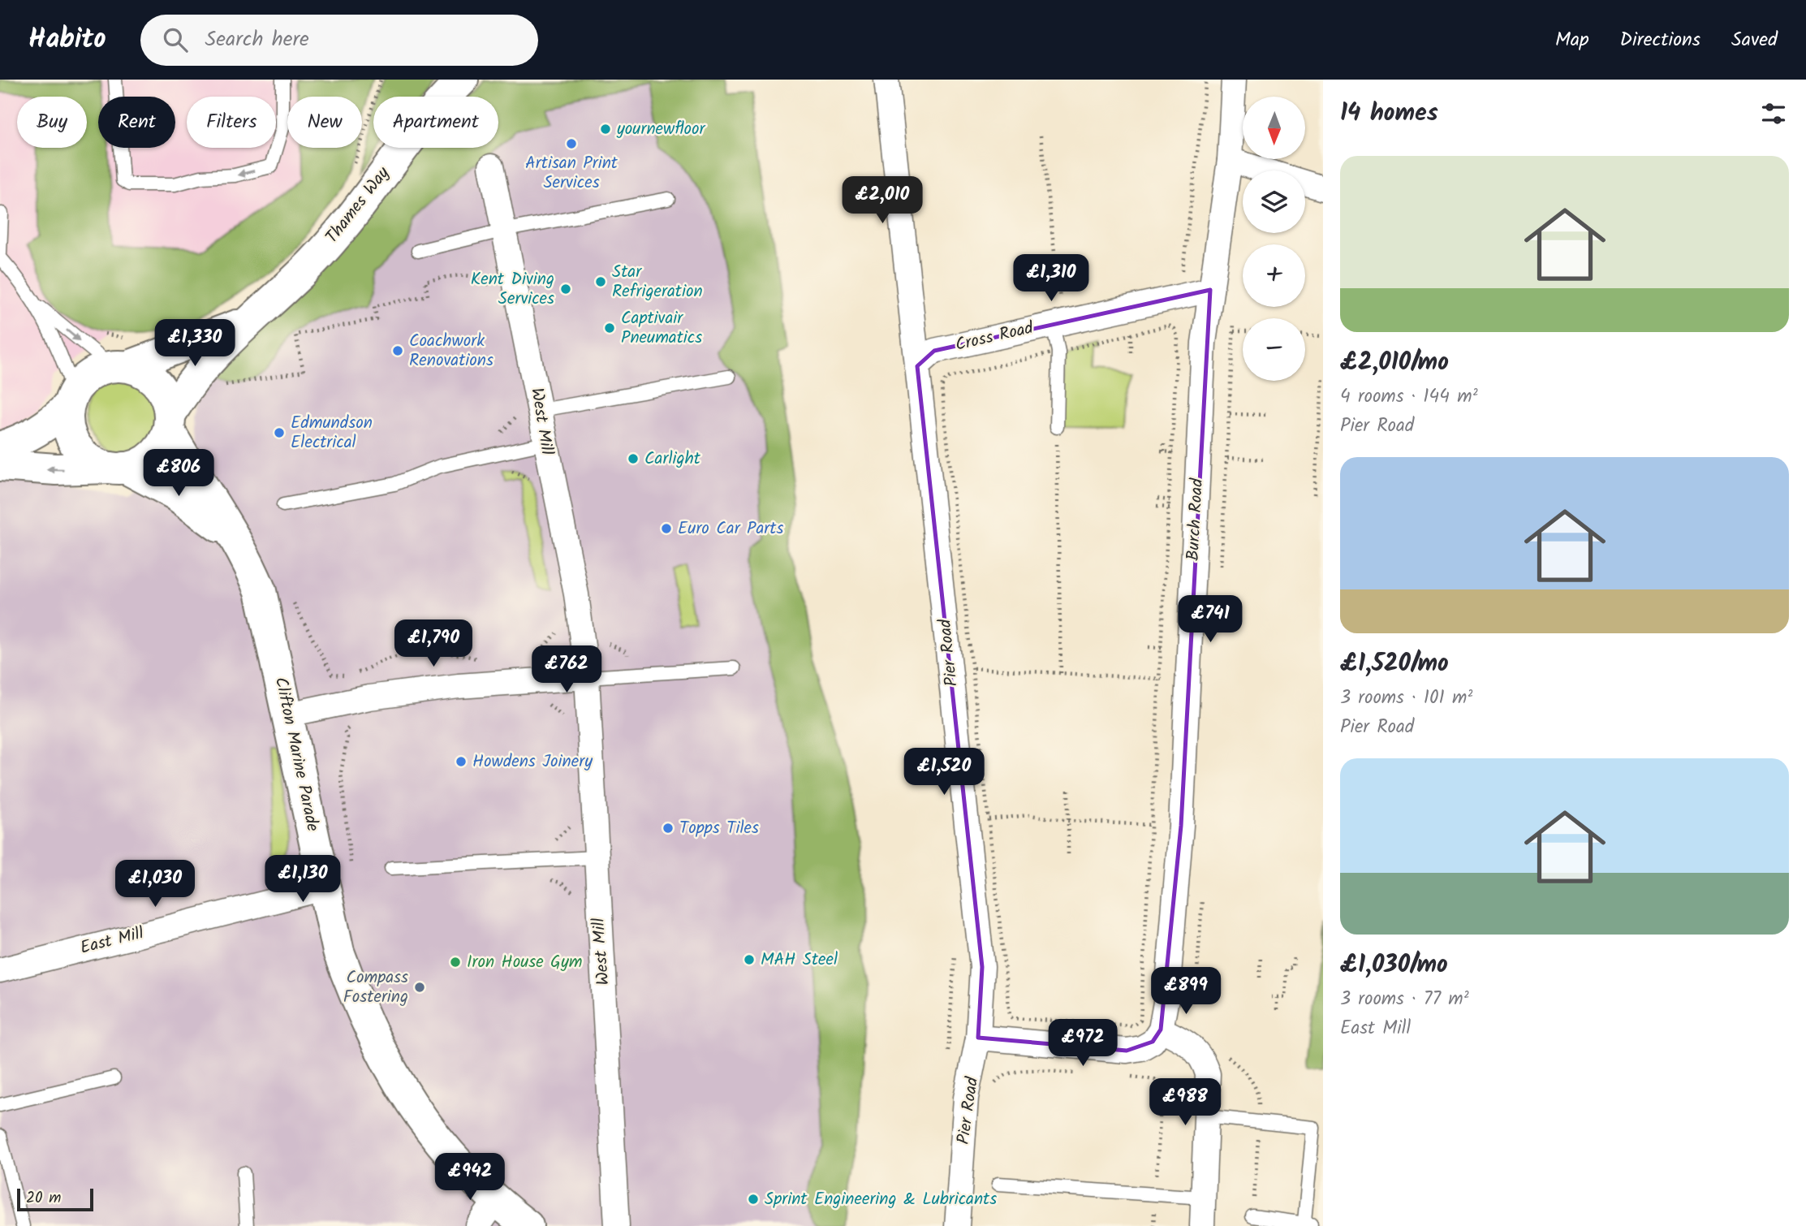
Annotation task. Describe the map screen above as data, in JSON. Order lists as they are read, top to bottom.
{
  "streets": {
    "street": [
      "Thames Way",
      "Cross Road",
      "West Mill",
      "Burch Road",
      "Pier Road",
      "Clifton Marine Parade",
      "East Mill"
    ]
  },
  "crossings": [
    ["Thames Way", "Clifton Marine Parade"],
    ["Cross Road", "Burch Road"],
    ["Cross Road", "Pier Road"],
    ["Clifton Marine Parade", "East Mill"]
  ],
  "places": [
    "yournewfloor",
    "Artisan Print Services",
    "Star Refrigeration",
    "Kent Diving Services",
    "Captivair Pneumatics",
    "Coachwork Renovations",
    "Edmundson Electrical",
    "Carlight",
    "Euro Car Parts",
    "Howdens Joinery",
    "Topps Tiles",
    "MAH Steel",
    "Iron House Gym",
    "Compass Fostering",
    "Sprint Engineering & Lubricants"
  ],
  "scale_bar": "20 m",
  "north": "bottom",
  "page": {
    "header": "Habito",
    "search": "Search here",
    "nav": ["Map", "Directions", "Saved"],
    "heading": "14 homes",
    "map_buttons": ["+", "−"],
    "chip": [
      "Buy",
      "Rent",
      "Filters",
      "New",
      "Apartment"
    ],
    "list": [
      {
        "name": "£2,010/mo",
        "note": "4 rooms · 144 m² · Pier Road"
      },
      {
        "name": "£1,520/mo",
        "note": "3 rooms · 101 m² · Pier Road"
      },
      {
        "name": "£1,030/mo",
        "note": "3 rooms · 77 m² · East Mill"
      }
    ],
    "price": [
      "£2,010",
      "£1,310",
      "£1,330",
      "£806",
      "£741",
      "£1,790",
      "£762",
      "£1,520",
      "£1,130",
      "£1,030",
      "£899",
      "£972",
      "£988",
      "£942"
    ],
    "scale": "20 m"
  }
}
